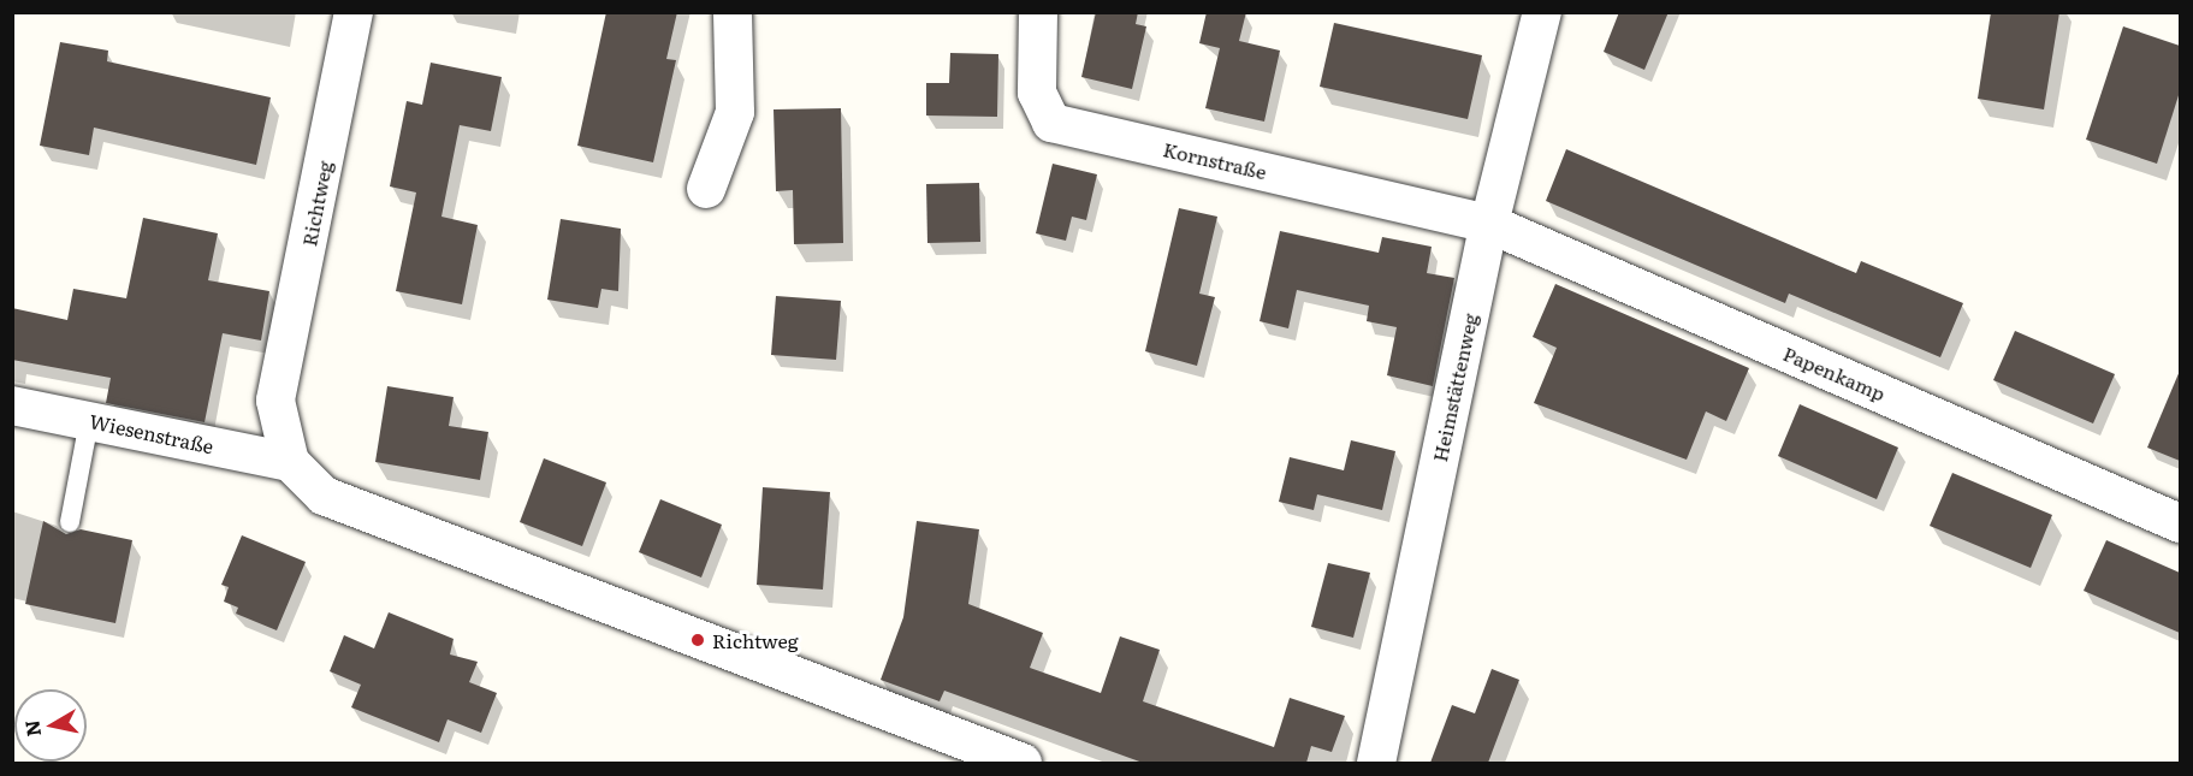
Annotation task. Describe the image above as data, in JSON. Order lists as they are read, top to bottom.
{
  "streets": {
    "street": [
      "Kornstraße",
      "Richtweg",
      "Papenkamp",
      "Heimstättenweg",
      "Wiesenstraße"
    ]
  },
  "crossings": [
    ["Kornstraße", "Papenkamp"],
    ["Kornstraße", "Heimstättenweg"],
    ["Richtweg", "Wiesenstraße"],
    ["Papenkamp", "Heimstättenweg"]
  ],
  "places": ["Richtweg"],
  "north": "left"
}
